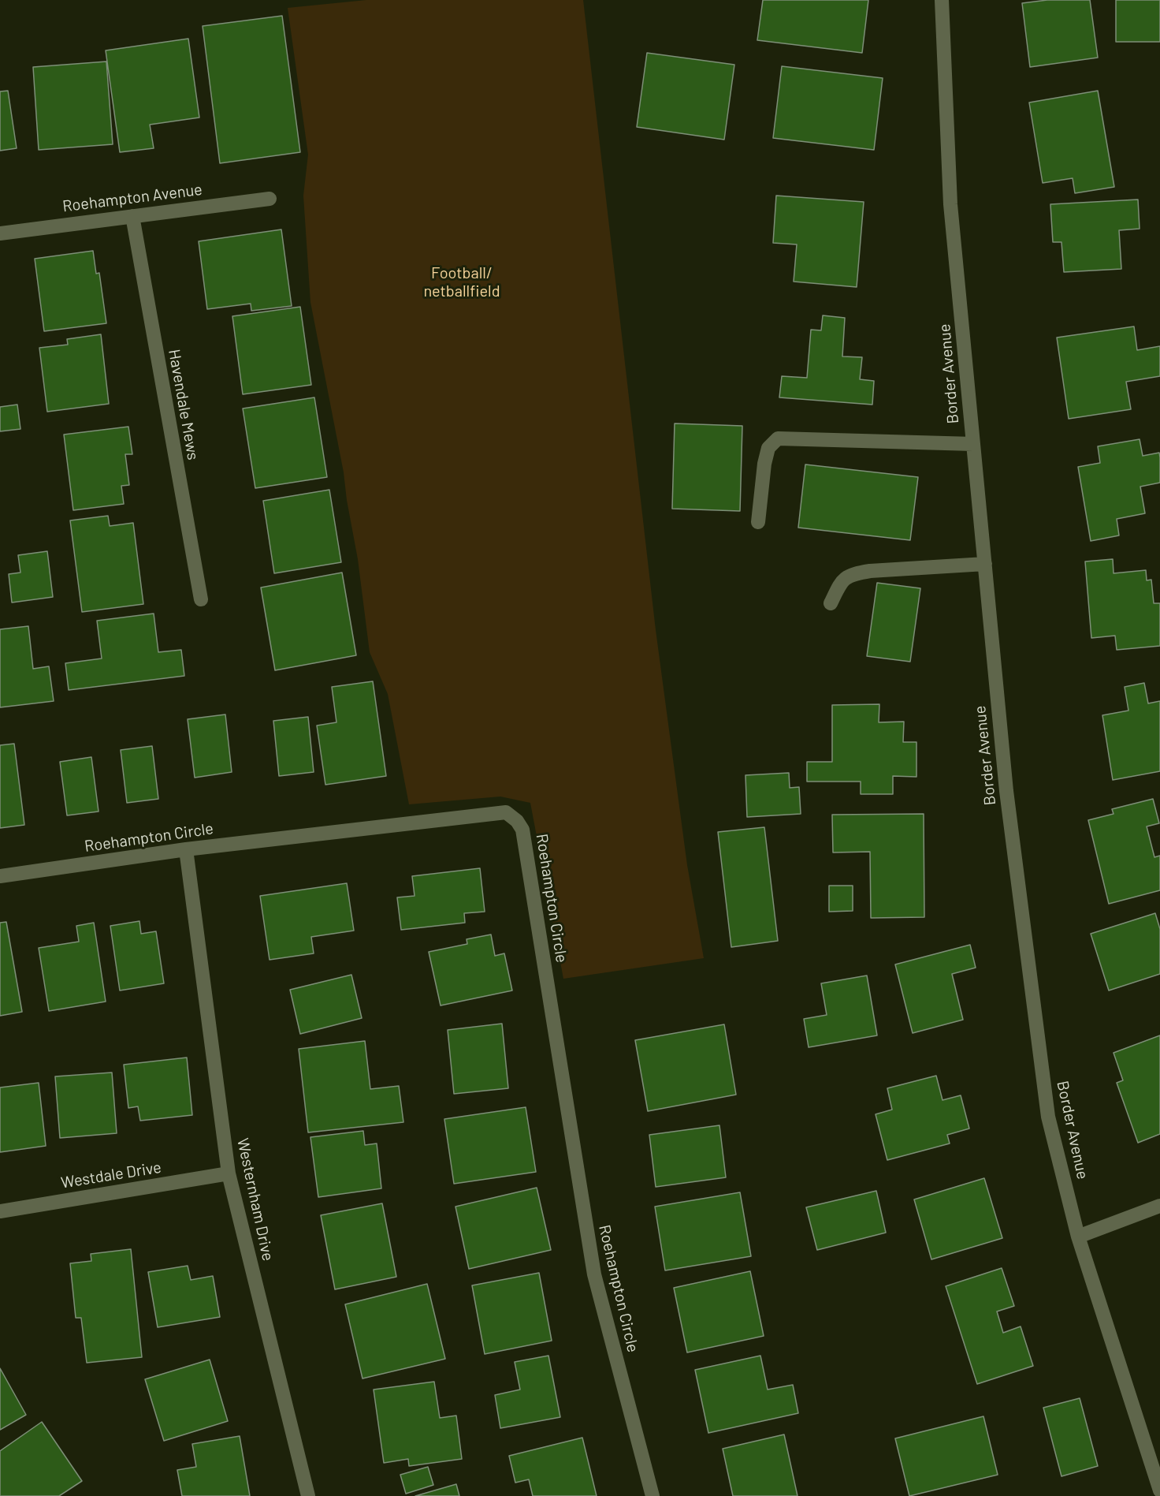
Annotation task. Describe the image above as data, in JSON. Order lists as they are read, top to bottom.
{
  "streets": {
    "street": [
      "Roehampton Avenue",
      "Border Avenue",
      "Havendale Mews",
      "Roehampton Circle",
      "Westdale Drive",
      "Westernham Drive"
    ]
  },
  "crossings": [
    ["Roehampton Avenue", "Havendale Mews"],
    ["Roehampton Circle", "Westernham Drive"],
    ["Westdale Drive", "Westernham Drive"]
  ],
  "parks": ["Football/ netballfield"]
}
